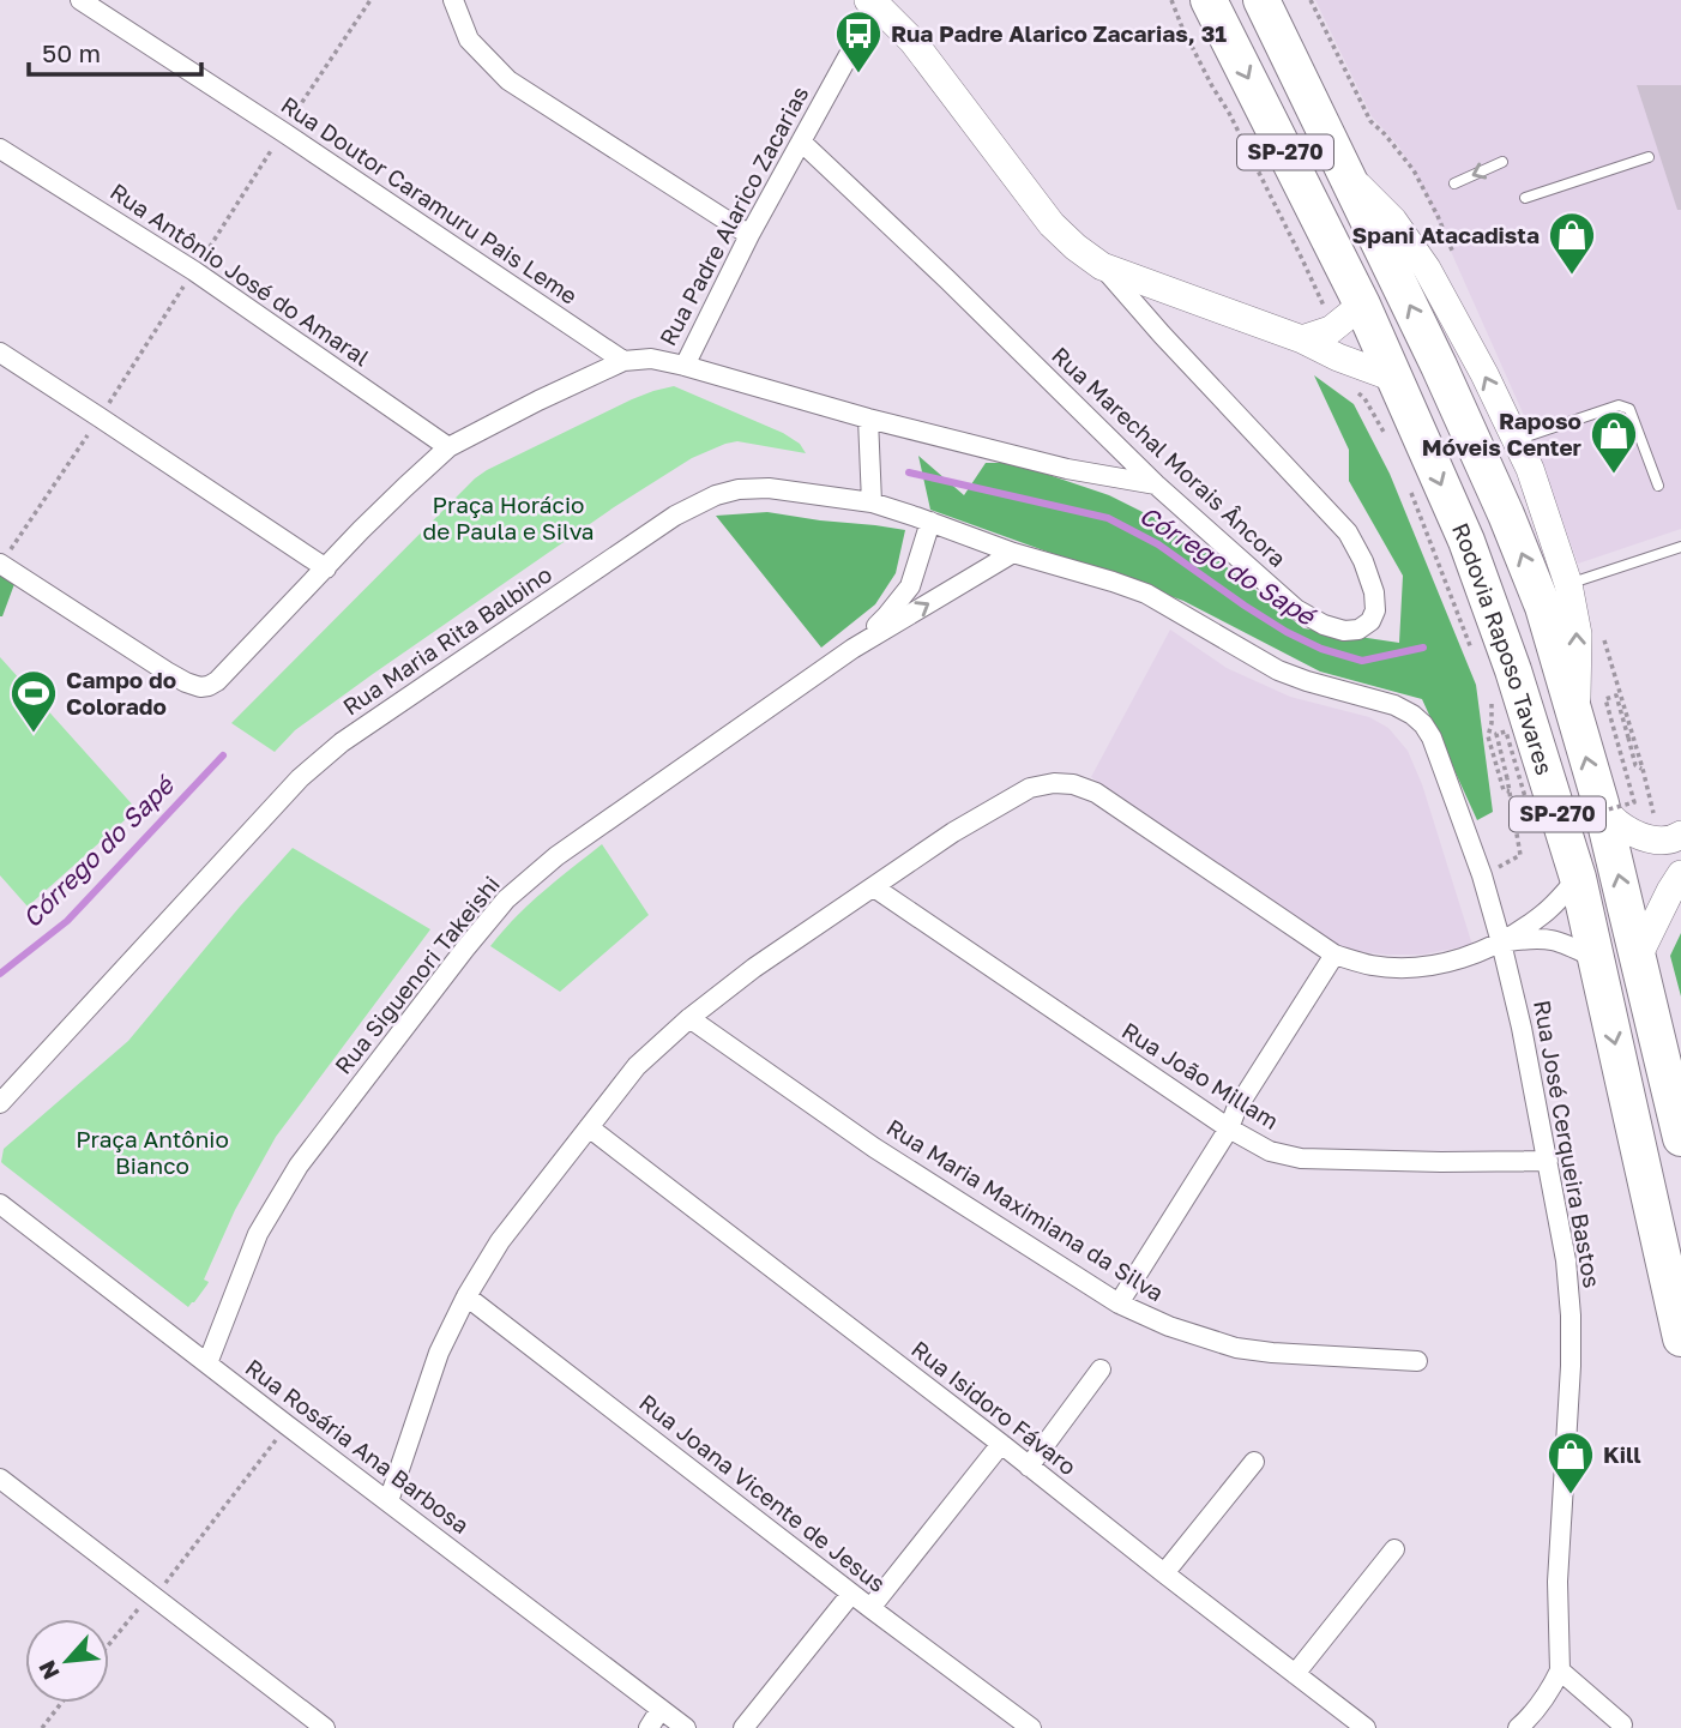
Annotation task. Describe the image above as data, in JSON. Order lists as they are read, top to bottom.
{
  "streets": {
    "highway": ["SP-270", "Rodovia Raposo Tavares"],
    "street": [
      "Rua Doutor Caramuru Pais Leme",
      "Rua Padre Alarico Zacarias",
      "Rua Antônio José do Amaral",
      "Rua Marechal Morais Âncora",
      "Rua Maria Rita Balbino",
      "Rua Siguenori Takeishi",
      "Rua João Millam",
      "Rua José Cerqueira Bastos",
      "Rua Maria Maximiana da Silva",
      "Rua Isidoro Fávaro",
      "Rua Rosária Ana Barbosa",
      "Rua Joana Vicente de Jesus"
    ]
  },
  "crossings": [
    ["Rua Doutor Caramuru Pais Leme", "Rua Padre Alarico Zacarias"],
    ["Rua Padre Alarico Zacarias", "Rua Antônio José do Amaral"],
    ["Rua Padre Alarico Zacarias", "Rua Marechal Morais Âncora"],
    ["Rua Maria Rita Balbino", "Rua Siguenori Takeishi"],
    ["Rua Maria Rita Balbino", "Rua José Cerqueira Bastos"],
    ["Rua Siguenori Takeishi", "Rua Rosária Ana Barbosa"],
    ["Rua João Millam", "Rua José Cerqueira Bastos"]
  ],
  "water": ["Córrego do Sapé"],
  "parks": ["Praça Horácio de Paula e Silva", "Praça Antônio Bianco"],
  "places": {
    "bus stop": ["Rua Padre Alarico Zacarias, 31"],
    "shop": ["Spani Atacadista", "Raposo Móveis Center", "Kill"],
    "sports": ["Campo do Colorado"]
  },
  "scale_bar": "50 m",
  "north": "bottom left"
}
